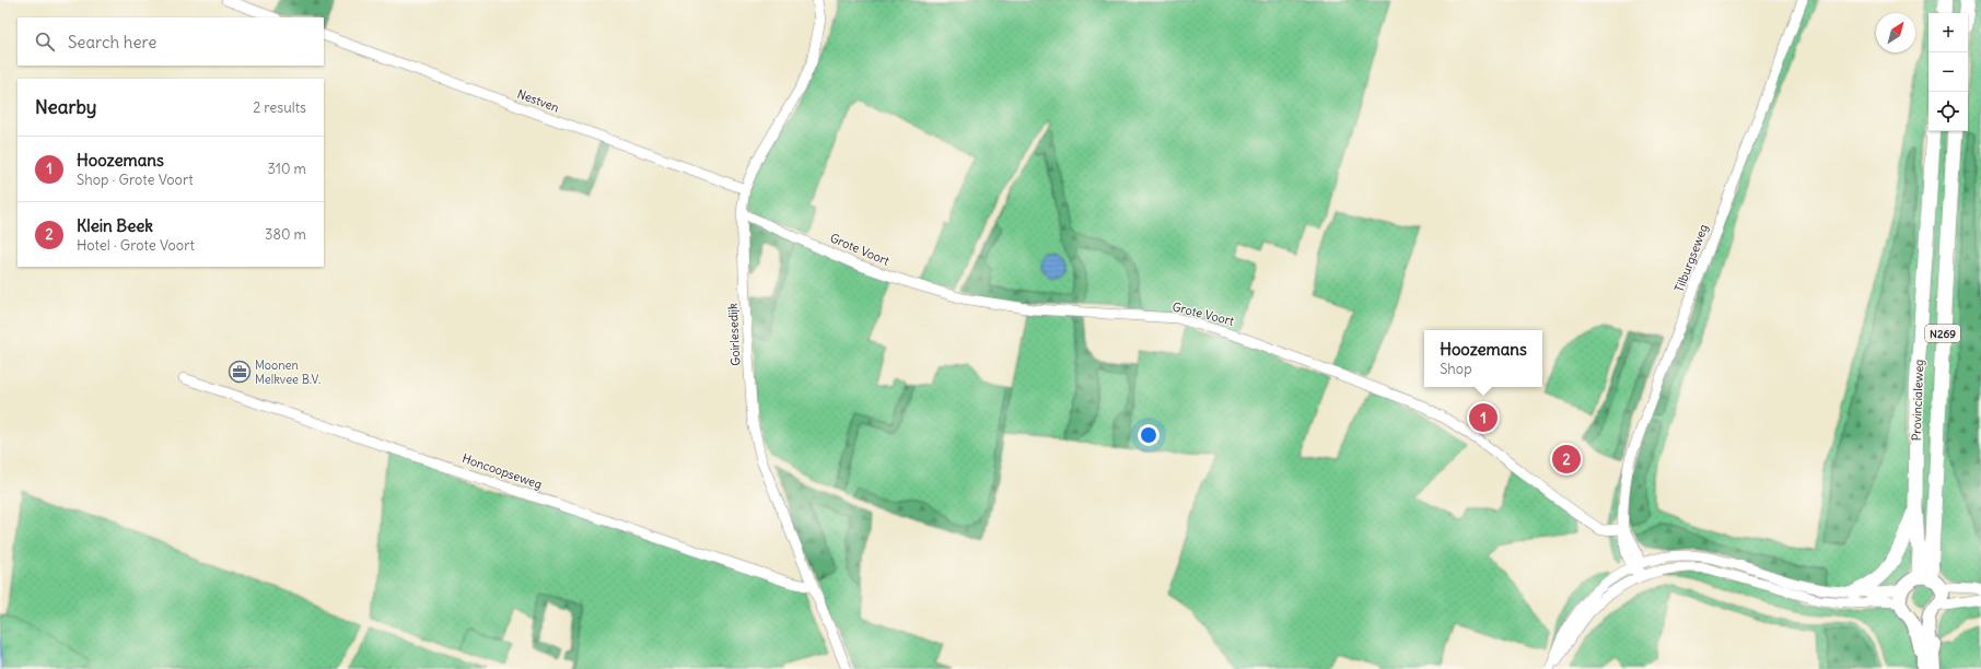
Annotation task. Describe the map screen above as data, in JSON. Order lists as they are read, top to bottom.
{
  "streets": {
    "highway": ["N269", "Provincialeweg"],
    "street": [
      "Nestven",
      "Grote Voort",
      "Tilburgseweg",
      "Goirlesedijk",
      "Honcoopseweg"
    ]
  },
  "crossings": [
    ["Nestven", "Goirlesedijk"],
    ["Grote Voort", "Tilburgseweg"],
    ["Grote Voort", "Goirlesedijk"],
    ["N269", "Provincialeweg"],
    ["Goirlesedijk", "Honcoopseweg"]
  ],
  "places": {
    "office": ["Moonen Melkvee B.V."]
  },
  "north": "top right",
  "page": {
    "map_buttons": ["+", "−"],
    "search": "Search here",
    "heading": ["Nearby", "2 results"],
    "list": [
      {
        "mark": "1",
        "name": "Hoozemans",
        "note": "Shop · Grote Voort",
        "value": "310 m"
      },
      {
        "mark": "2",
        "name": "Klein Beek",
        "note": "Hotel · Grote Voort",
        "value": "380 m"
      }
    ],
    "popup": ["Hoozemans", "Shop"],
    "pins": ["1", "2"]
  }
}
